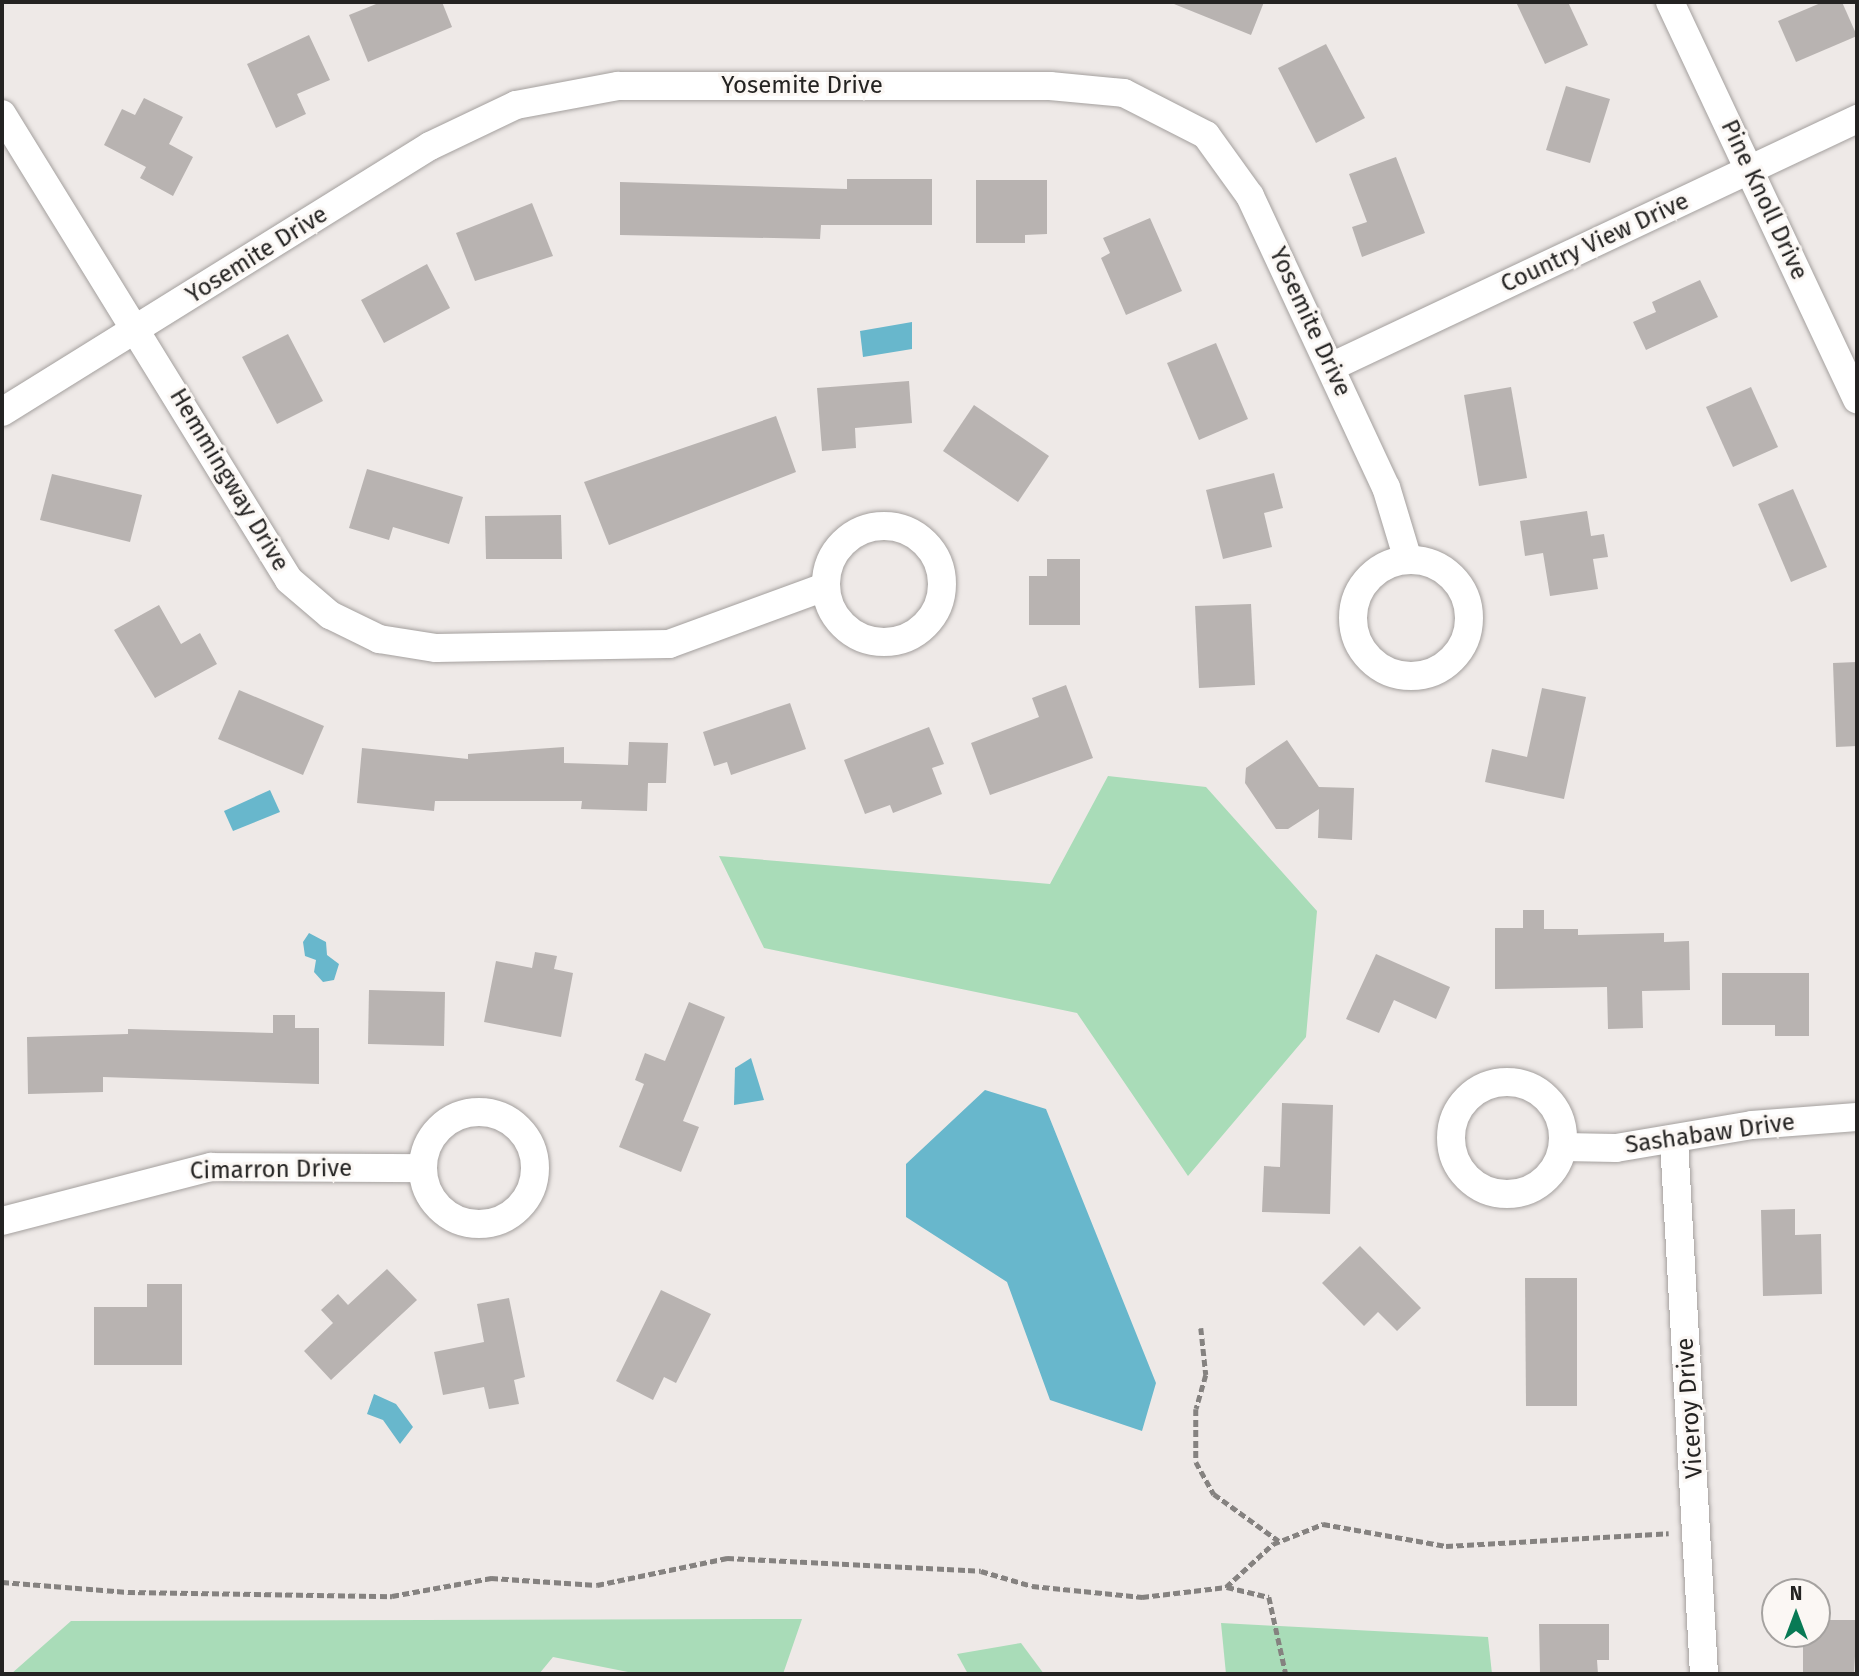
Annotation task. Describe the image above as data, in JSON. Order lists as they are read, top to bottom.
{
  "streets": {
    "street": [
      "Yosemite Drive",
      "Pine Knoll Drive",
      "Country View Drive",
      "Hemmingway Drive",
      "Sashabaw Drive",
      "Cimarron Drive",
      "Viceroy Drive"
    ]
  },
  "crossings": [
    ["Yosemite Drive", "Country View Drive"],
    ["Yosemite Drive", "Hemmingway Drive"],
    ["Pine Knoll Drive", "Country View Drive"],
    ["Sashabaw Drive", "Viceroy Drive"]
  ],
  "north": "top"
}
